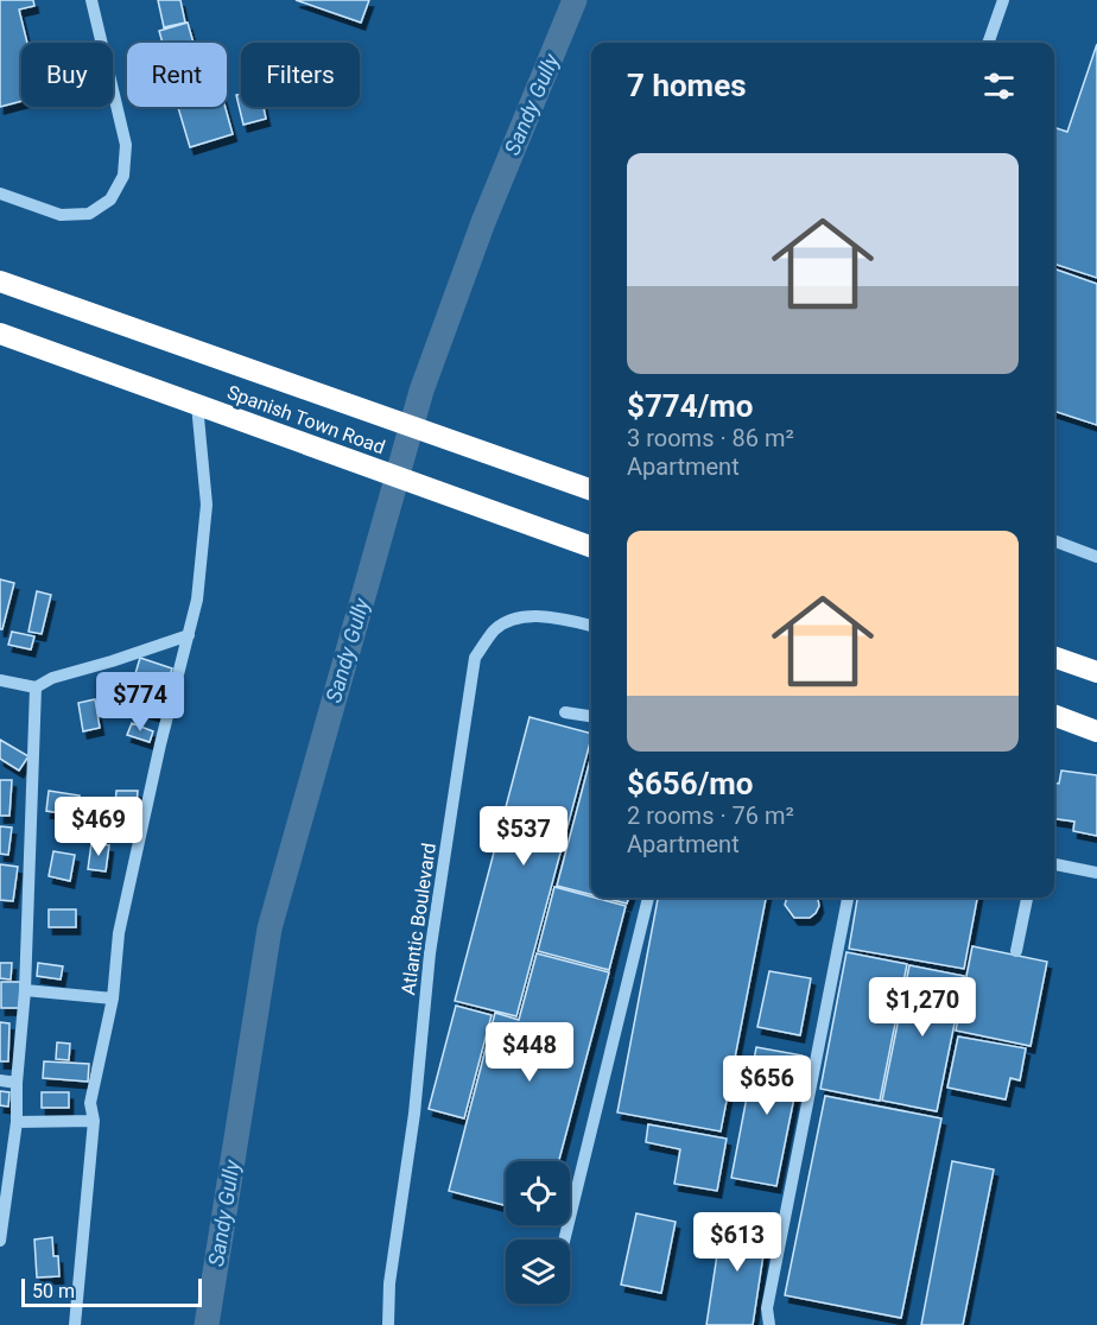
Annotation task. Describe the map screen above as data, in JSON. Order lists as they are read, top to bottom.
{
  "streets": {
    "highway": ["Spanish Town Road"],
    "street": ["Atlantic Boulevard"]
  },
  "water": ["Sandy Gully"],
  "scale_bar": "50 m",
  "page": {
    "chip": ["Buy", "Rent", "Filters"],
    "heading": "7 homes",
    "list": [
      {
        "name": "$774/mo",
        "note": "3 rooms · 86 m² · Apartment"
      },
      {
        "name": "$656/mo",
        "note": "2 rooms · 76 m² · Apartment"
      }
    ],
    "price": [
      "$774",
      "$469",
      "$537",
      "$1,270",
      "$448",
      "$656",
      "$613"
    ],
    "scale": "50 m"
  }
}
